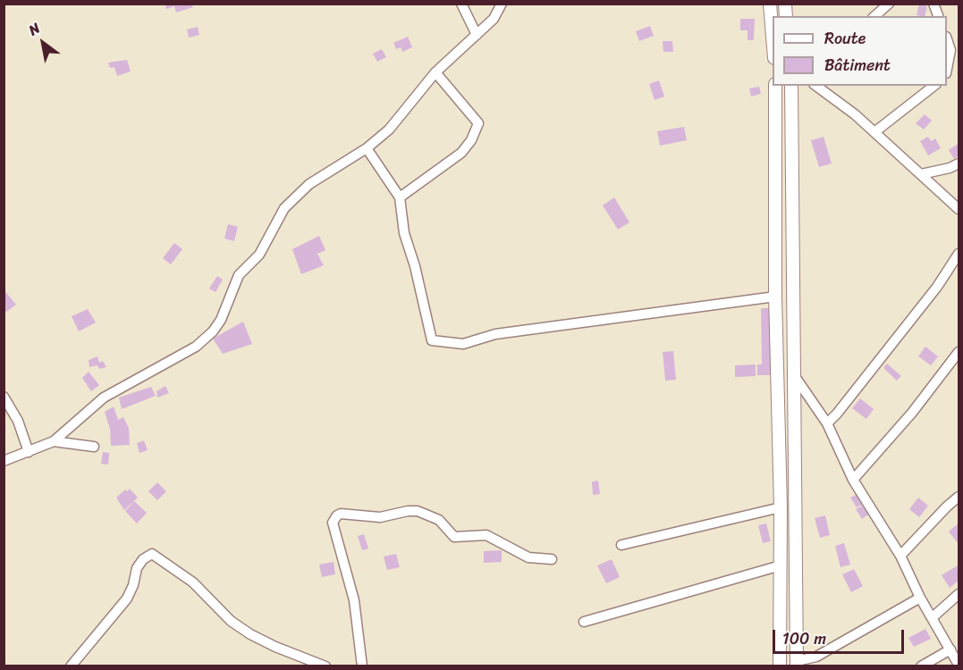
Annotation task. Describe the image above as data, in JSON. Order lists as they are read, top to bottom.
{
  "legend": ["Route", "Bâtiment"],
  "scale_bar": "100 m",
  "north": "top left"
}
